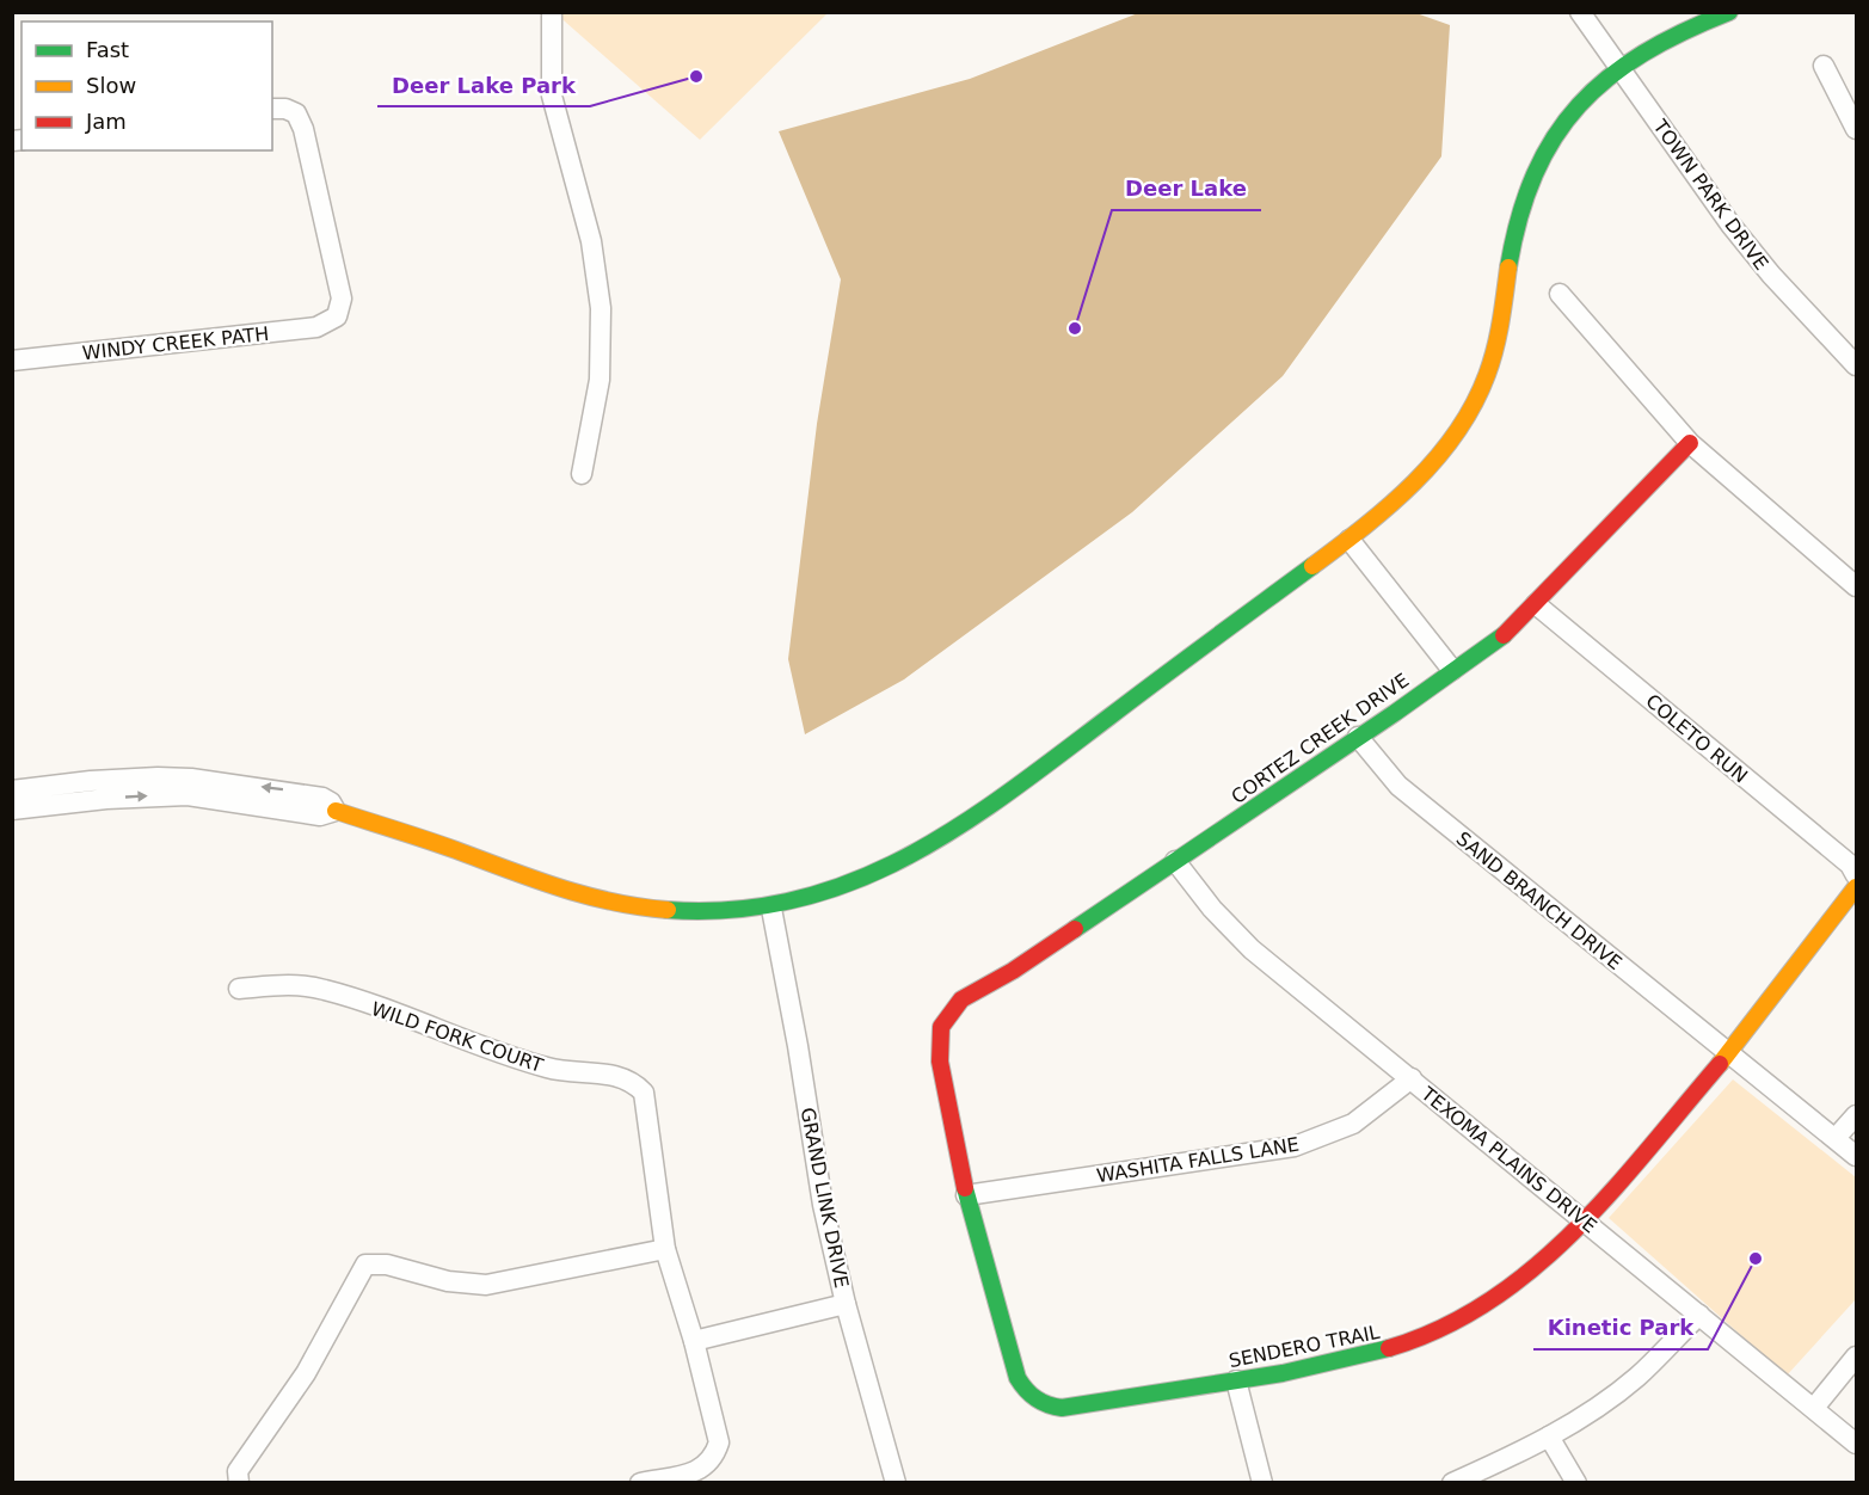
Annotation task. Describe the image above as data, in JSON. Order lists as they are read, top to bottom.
{
  "streets": {
    "street": [
      "TOWN PARK DRIVE",
      "WINDY CREEK PATH",
      "CORTEZ CREEK DRIVE",
      "COLETO RUN",
      "SAND BRANCH DRIVE",
      "WILD FORK COURT",
      "WASHITA FALLS LANE",
      "TEXOMA PLAINS DRIVE",
      "GRAND LINK DRIVE",
      "SENDERO TRAIL"
    ]
  },
  "crossings": [
    ["CORTEZ CREEK DRIVE", "COLETO RUN"],
    ["CORTEZ CREEK DRIVE", "SAND BRANCH DRIVE"],
    ["CORTEZ CREEK DRIVE", "WASHITA FALLS LANE"],
    ["CORTEZ CREEK DRIVE", "TEXOMA PLAINS DRIVE"],
    ["CORTEZ CREEK DRIVE", "SENDERO TRAIL"],
    ["SAND BRANCH DRIVE", "SENDERO TRAIL"],
    ["WASHITA FALLS LANE", "TEXOMA PLAINS DRIVE"],
    ["WASHITA FALLS LANE", "SENDERO TRAIL"],
    ["TEXOMA PLAINS DRIVE", "SENDERO TRAIL"]
  ],
  "places": ["Deer Lake Park", "Deer Lake", "Kinetic Park"],
  "legend": ["Fast", "Slow", "Jam"]
}
